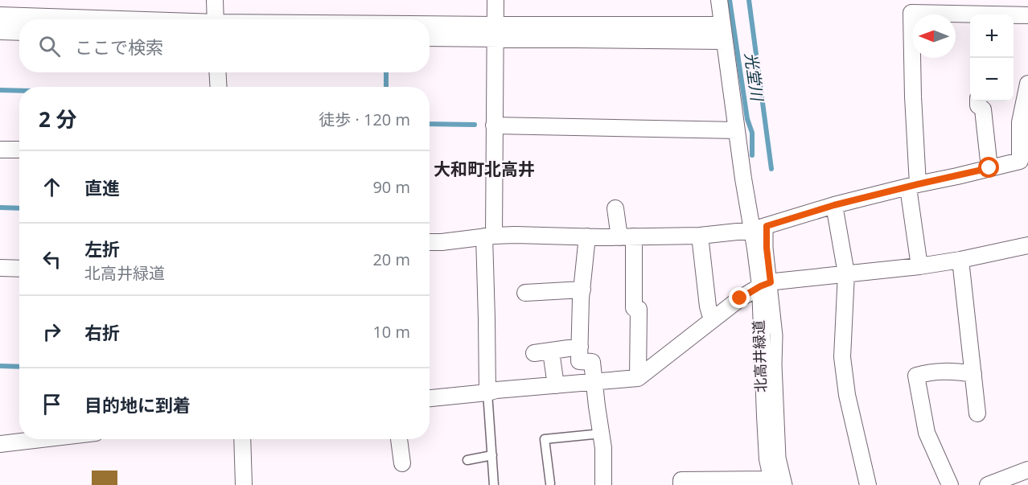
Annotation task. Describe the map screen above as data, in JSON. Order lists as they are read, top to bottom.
{
  "districts": ["大和町北高井"],
  "water": ["光堂川"],
  "north": "left",
  "page": {
    "map_buttons": ["+", "−"],
    "search": "ここで検索",
    "heading": ["2 分", "徒歩 · 120 m"],
    "list": [
      ["直進", "90 m"],
      ["左折", "北高井緑道", "20 m"],
      ["右折", "10 m"],
      "目的地に到着"
    ]
  }
}
